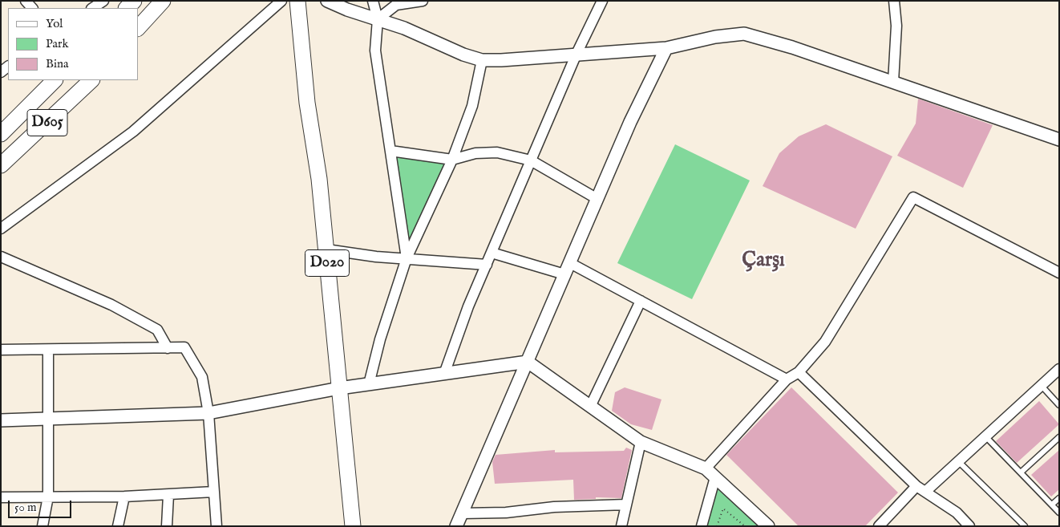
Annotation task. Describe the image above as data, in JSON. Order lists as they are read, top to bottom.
{
  "streets": {
    "main road": ["D605", "D020"]
  },
  "districts": ["Çarşı"],
  "legend": ["Yol", "Park", "Bina"],
  "scale_bar": "50 m"
}
